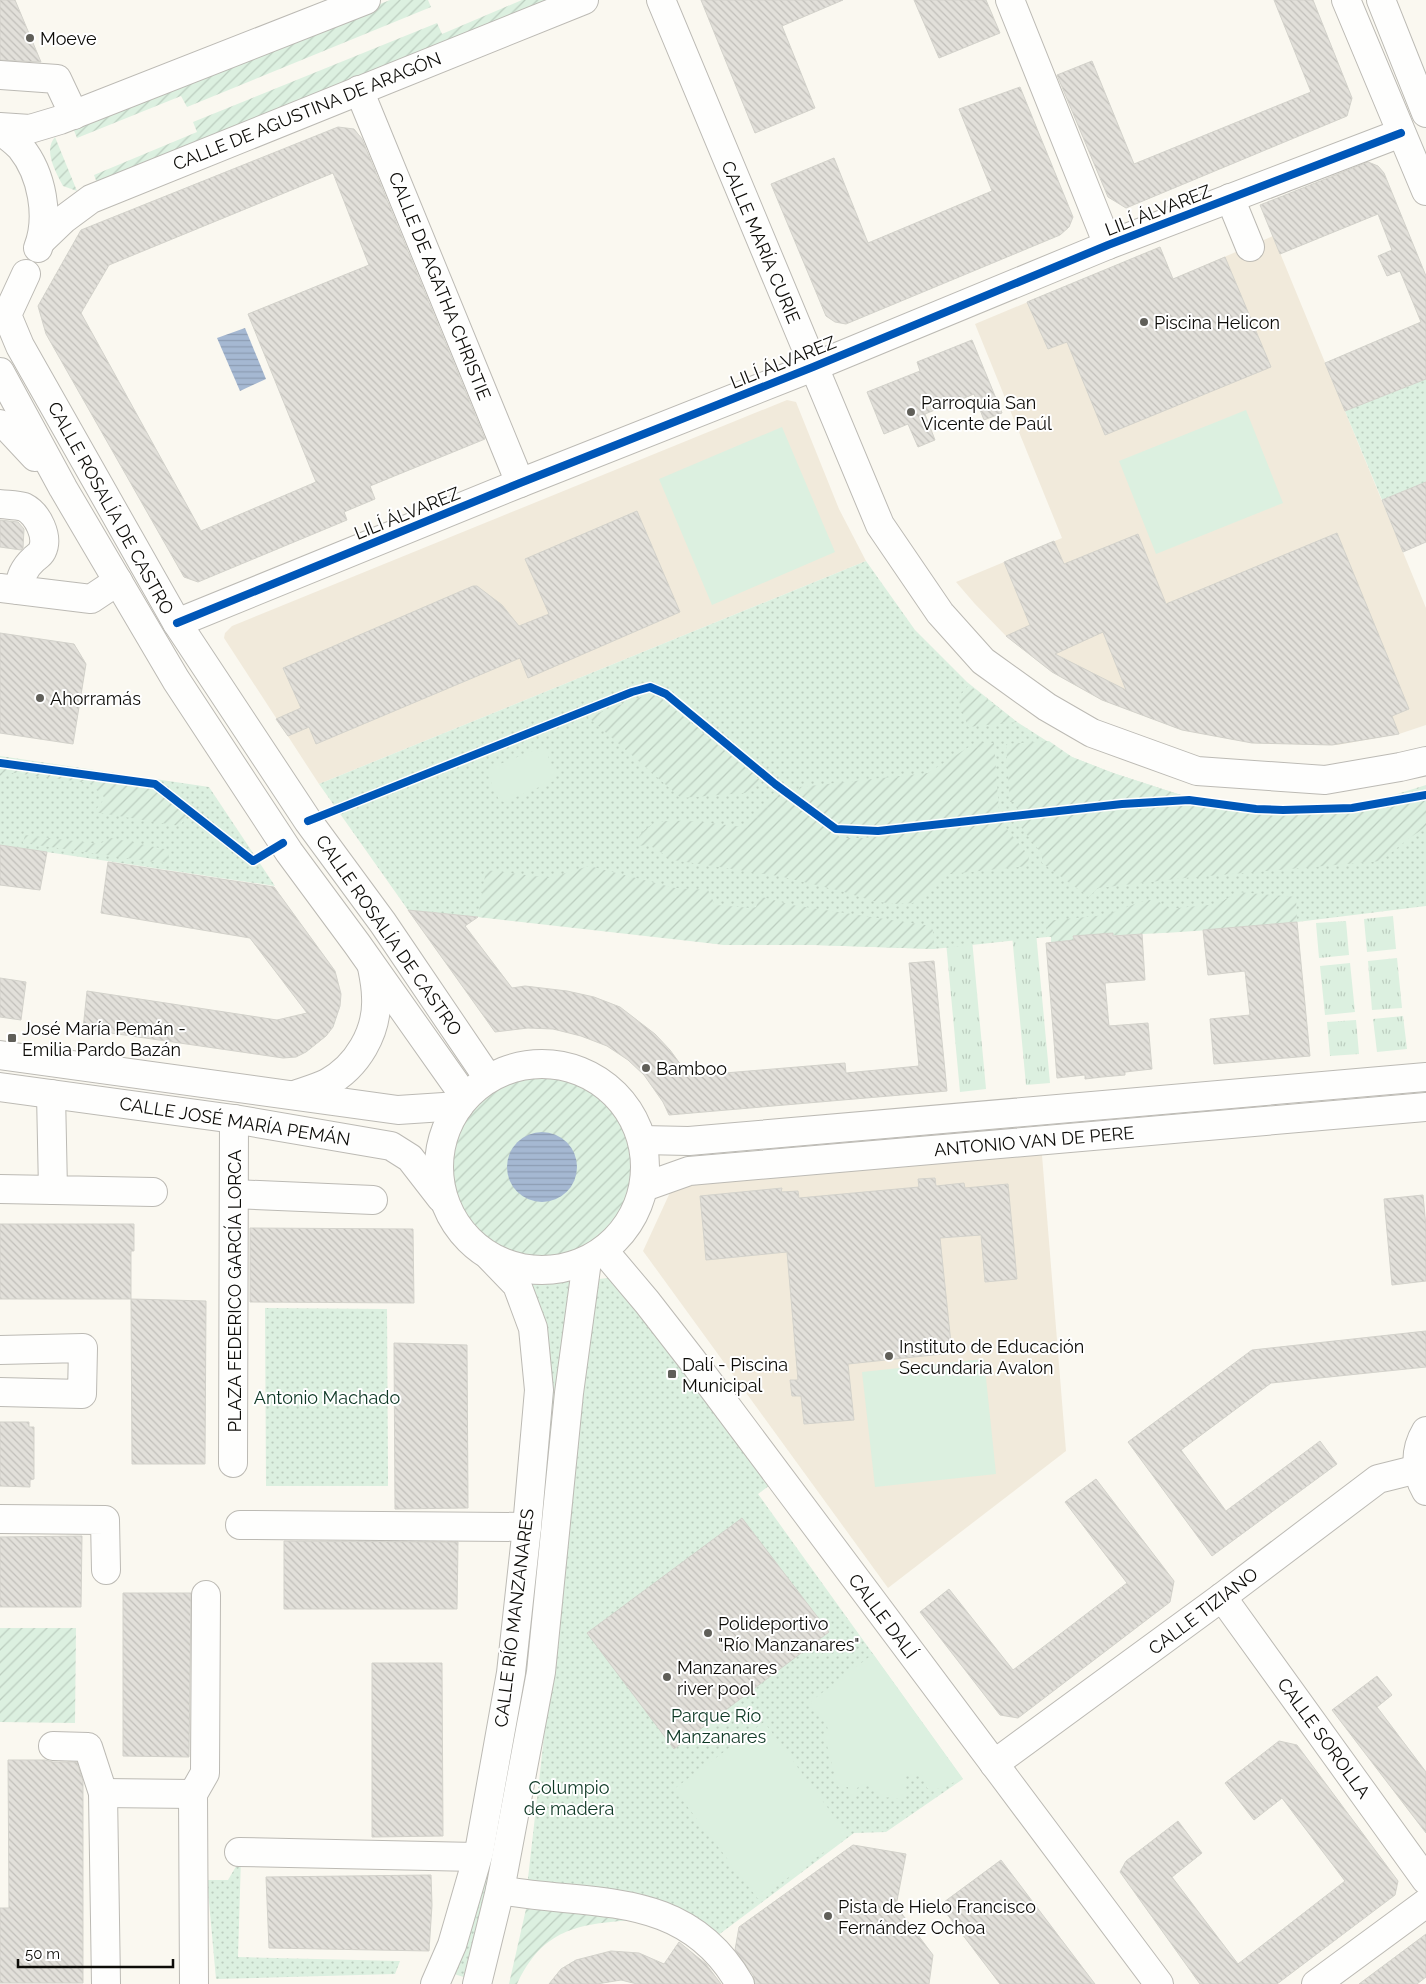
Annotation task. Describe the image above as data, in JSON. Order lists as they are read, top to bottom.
{
  "streets": {
    "street": [
      "CALLE DE AGUSTINA DE ARAGÓN",
      "LILÍ ÁLVAREZ",
      "CALLE MARÍA CURIE",
      "CALLE DE AGATHA CHRISTIE",
      "CALLE ROSALÍA DE CASTRO",
      "CALLE JOSÉ MARÍA PEMÁN",
      "ANTONIO VAN DE PERE",
      "PLAZA FEDERICO GARCÍA LORCA",
      "CALLE TIZIANO",
      "CALLE DALÍ",
      "CALLE RÍO MANZANARES",
      "CALLE SOROLLA"
    ]
  },
  "crossings": [
    ["CALLE DE AGUSTINA DE ARAGÓN", "CALLE DE AGATHA CHRISTIE"],
    ["LILÍ ÁLVAREZ", "CALLE MARÍA CURIE"],
    ["LILÍ ÁLVAREZ", "CALLE DE AGATHA CHRISTIE"],
    ["LILÍ ÁLVAREZ", "CALLE ROSALÍA DE CASTRO"],
    ["CALLE ROSALÍA DE CASTRO", "CALLE JOSÉ MARÍA PEMÁN"],
    ["CALLE JOSÉ MARÍA PEMÁN", "PLAZA FEDERICO GARCÍA LORCA"],
    ["CALLE TIZIANO", "CALLE DALÍ"],
    ["CALLE TIZIANO", "CALLE SOROLLA"],
    ["CALLE DALÍ", "CALLE RÍO MANZANARES"]
  ],
  "parks": ["Antonio Machado", "Parque Río Manzanares", "Columpio de madera"],
  "places": {
    "other": [
      "Moeve",
      "Piscina Helicon",
      "Parroquia San Vicente de Paúl",
      "Ahorramás",
      "Bamboo",
      "Instituto de Educación Secundaria Avalon",
      "Polideportivo \"Río Manzanares\"",
      "Manzanares river pool",
      "Pista de Hielo Francisco Fernández Ochoa"
    ],
    "transit": ["José María Pemán - Emilia Pardo Bazán", "Dalí - Piscina Municipal"]
  },
  "scale_bar": "50 m"
}
